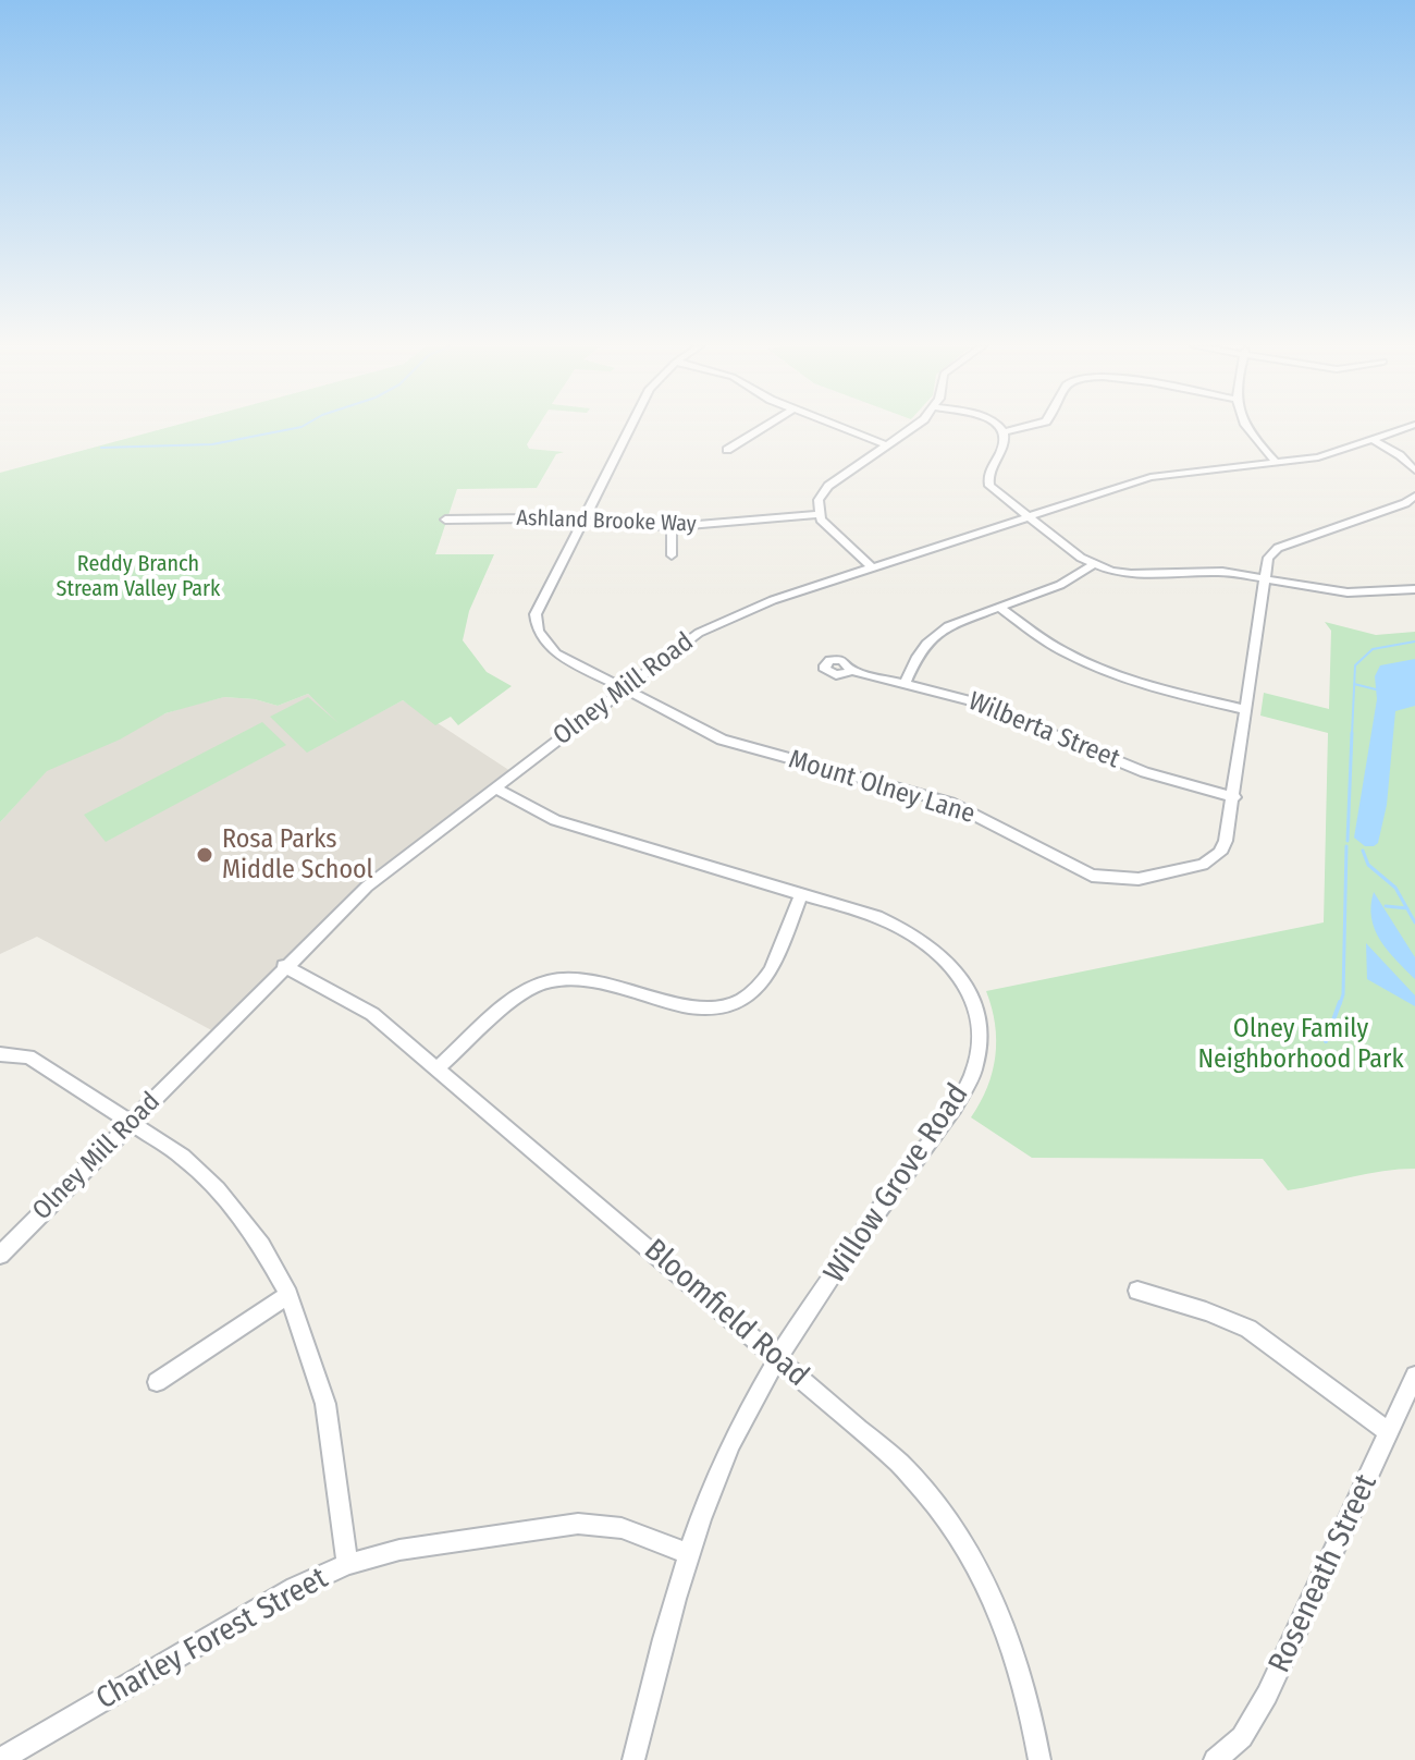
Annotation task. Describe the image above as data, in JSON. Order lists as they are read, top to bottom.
{
  "streets": {
    "street": [
      "Ashland Brooke Way",
      "Olney Mill Road",
      "Wilberta Street",
      "Mount Olney Lane",
      "Willow Grove Road",
      "Bloomfield Road",
      "Roseneath Street",
      "Charley Forest Street"
    ]
  },
  "crossings": [
    ["Ashland Brooke Way", "Mount Olney Lane"],
    ["Olney Mill Road", "Mount Olney Lane"],
    ["Olney Mill Road", "Willow Grove Road"],
    ["Olney Mill Road", "Bloomfield Road"],
    ["Wilberta Street", "Mount Olney Lane"],
    ["Willow Grove Road", "Bloomfield Road"],
    ["Willow Grove Road", "Charley Forest Street"]
  ],
  "parks": ["Reddy Branch Stream Valley Park", "Olney Family Neighborhood Park"],
  "places": ["Rosa Parks Middle School"]
}
